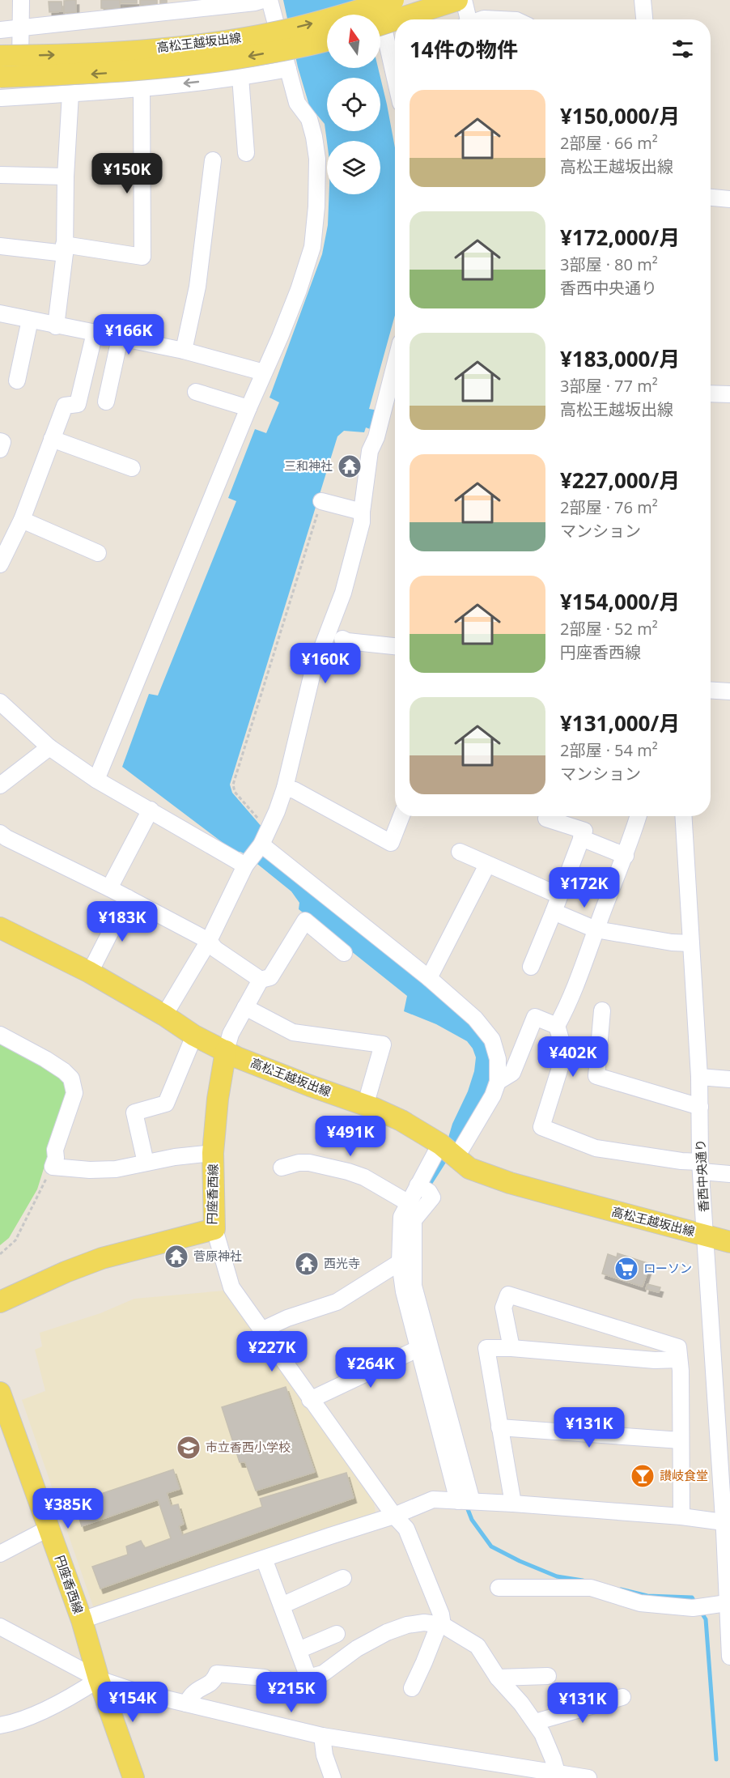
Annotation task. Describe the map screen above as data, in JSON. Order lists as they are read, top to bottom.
{
  "streets": {
    "main road": ["高松王越坂出線", "円座香西線"],
    "street": ["香西中央通り"]
  },
  "crossings": [
    ["高松王越坂出線", "香西中央通り"],
    ["高松王越坂出線", "円座香西線"]
  ],
  "places": {
    "temple": ["三和神社", "菅原神社", "西光寺"],
    "supermarket": ["ローソン"],
    "school or university": ["市立香西小学校"],
    "bar": ["讃岐食堂"]
  },
  "north": "top",
  "page": {
    "heading": "14件の物件",
    "list": [
      {
        "name": "¥150,000/月",
        "note": "2部屋 · 66 m² · 高松王越坂出線"
      },
      {
        "name": "¥172,000/月",
        "note": "3部屋 · 80 m² · 香西中央通り"
      },
      {
        "name": "¥183,000/月",
        "note": "3部屋 · 77 m² · 高松王越坂出線"
      },
      {
        "name": "¥227,000/月",
        "note": "2部屋 · 76 m² · マンション"
      },
      {
        "name": "¥154,000/月",
        "note": "2部屋 · 52 m² · 円座香西線"
      },
      {
        "name": "¥131,000/月",
        "note": "2部屋 · 54 m² · マンション"
      }
    ],
    "price": [
      "¥150K",
      "¥166K",
      "¥160K",
      "¥172K",
      "¥183K",
      "¥402K",
      "¥491K",
      "¥227K",
      "¥264K",
      "¥131K",
      "¥385K",
      "¥215K",
      "¥154K",
      "¥131K"
    ]
  }
}
